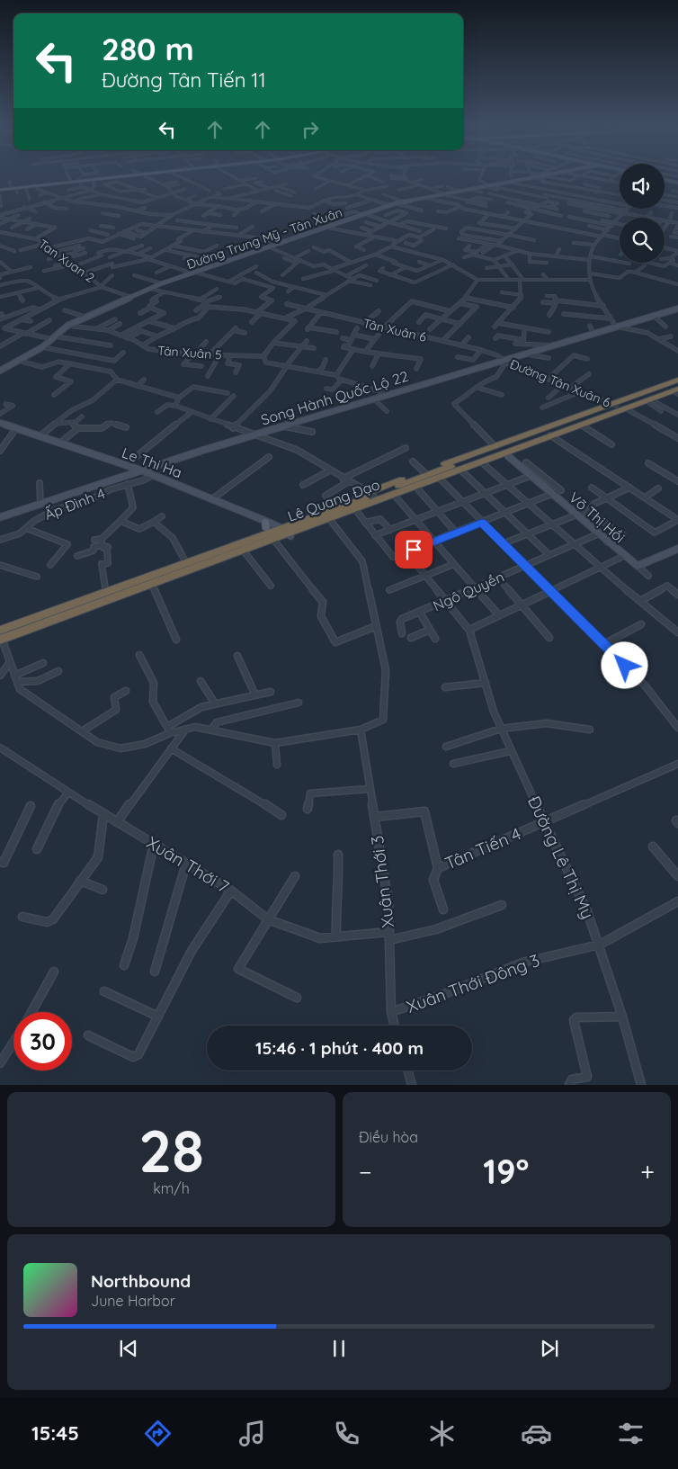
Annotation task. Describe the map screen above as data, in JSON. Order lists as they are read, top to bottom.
{
  "streets": {
    "highway": ["Lê Quang Đạo"],
    "street": [
      "Đường Trung Mỹ - Tân Xuân",
      "Tan Xuan 2",
      "Tân Xuân 6",
      "Tân Xuân 5",
      "Đường Tân Xuân 6",
      "Song Hành Quốc Lộ 22",
      "Le Thi Ha",
      "Ấp Đình 4",
      "Võ Thị Hồi",
      "Ngô Quyền",
      "Tân Tiến 4",
      "Đường Lê Thị My",
      "Xuân Thới 7",
      "Xuân Thới 3",
      "Xuân Thới Đông 3"
    ]
  },
  "crossings": [
    ["Đường Trung Mỹ - Tân Xuân", "Tan Xuan 2"],
    ["Đường Trung Mỹ - Tân Xuân", "Tân Xuân 5"],
    ["Tân Xuân 6", "Đường Tân Xuân 6"],
    ["Tân Xuân 6", "Song Hành Quốc Lộ 22"],
    ["Đường Tân Xuân 6", "Song Hành Quốc Lộ 22"],
    ["Đường Tân Xuân 6", "Lê Quang Đạo"],
    ["Song Hành Quốc Lộ 22", "Le Thi Ha"],
    ["Le Thi Ha", "Lê Quang Đạo"],
    ["Le Thi Ha", "Ấp Đình 4"],
    ["Lê Quang Đạo", "Võ Thị Hồi"],
    ["Võ Thị Hồi", "Ngô Quyền"],
    ["Tân Tiến 4", "Đường Lê Thị My"],
    ["Tân Tiến 4", "Xuân Thới 3"],
    ["Đường Lê Thị My", "Xuân Thới Đông 3"],
    ["Xuân Thới 7", "Xuân Thới 3"],
    ["Xuân Thới 3", "Xuân Thới Đông 3"]
  ],
  "page": {
    "turn": ["280 m", "Đường Tân Tiến 11"],
    "limit": "30",
    "trip": "15:46 · 1 phút · 400 m",
    "tile": [
      ["28", "km/h"],
      "Điều hòa"
    ],
    "heat": ["−", "19°", "+"],
    "song": ["Northbound", "June Harbor"],
    "tabs": "15:45"
  }
}
